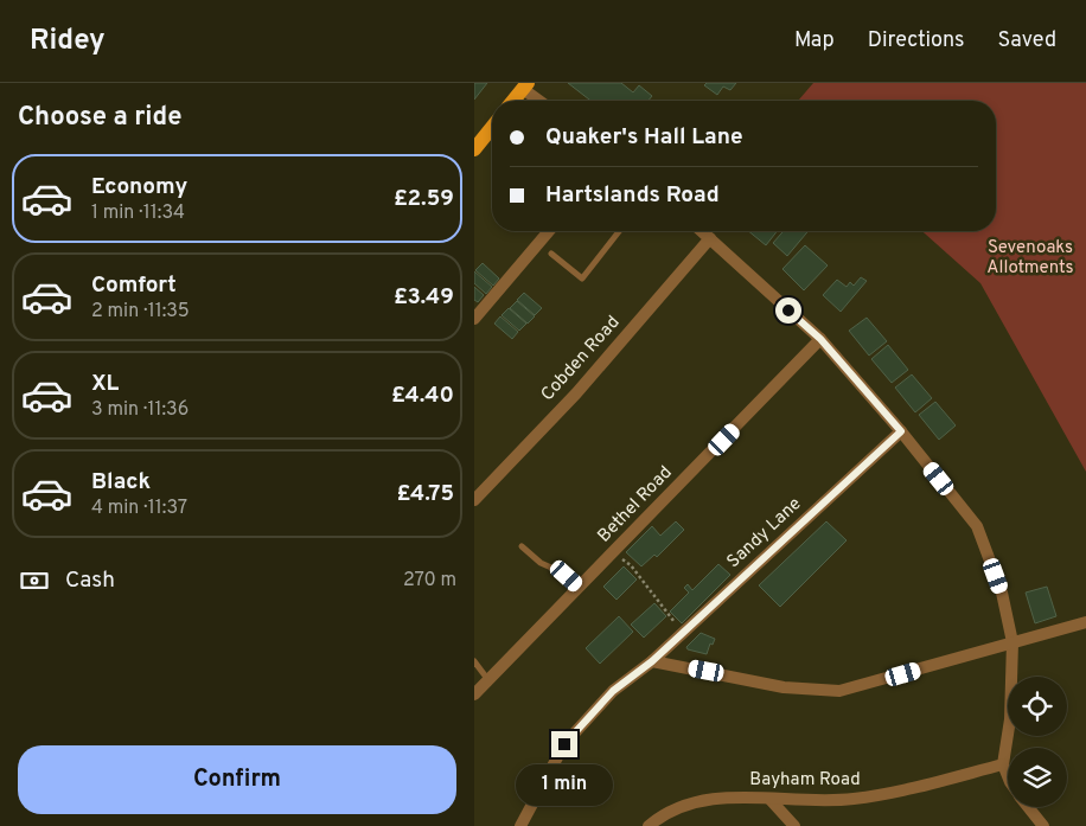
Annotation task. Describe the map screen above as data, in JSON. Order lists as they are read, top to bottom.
{
  "streets": {
    "street": [
      "Cobden Road",
      "Bethel Road",
      "Sandy Lane",
      "Bayham Road"
    ]
  },
  "parks": ["Sevenoaks Allotments"],
  "page": {
    "header": "Ridey",
    "nav": ["Map", "Directions", "Saved"],
    "heading": "Choose a ride",
    "banner": ["Quaker's Hall Lane", "Hartslands Road"],
    "list": [
      {
        "name": "Economy",
        "note": "1 min · 11:34",
        "value": "£2.59"
      },
      {
        "name": "Comfort",
        "note": "2 min · 11:35",
        "value": "£3.49"
      },
      {
        "name": "XL",
        "note": "3 min · 11:36",
        "value": "£4.40"
      },
      {
        "name": "Black",
        "note": "4 min · 11:37",
        "value": "£4.75"
      }
    ],
    "pay": ["Cash", "270 m"],
    "buttons": "Confirm",
    "bubble": "1 min"
  }
}
